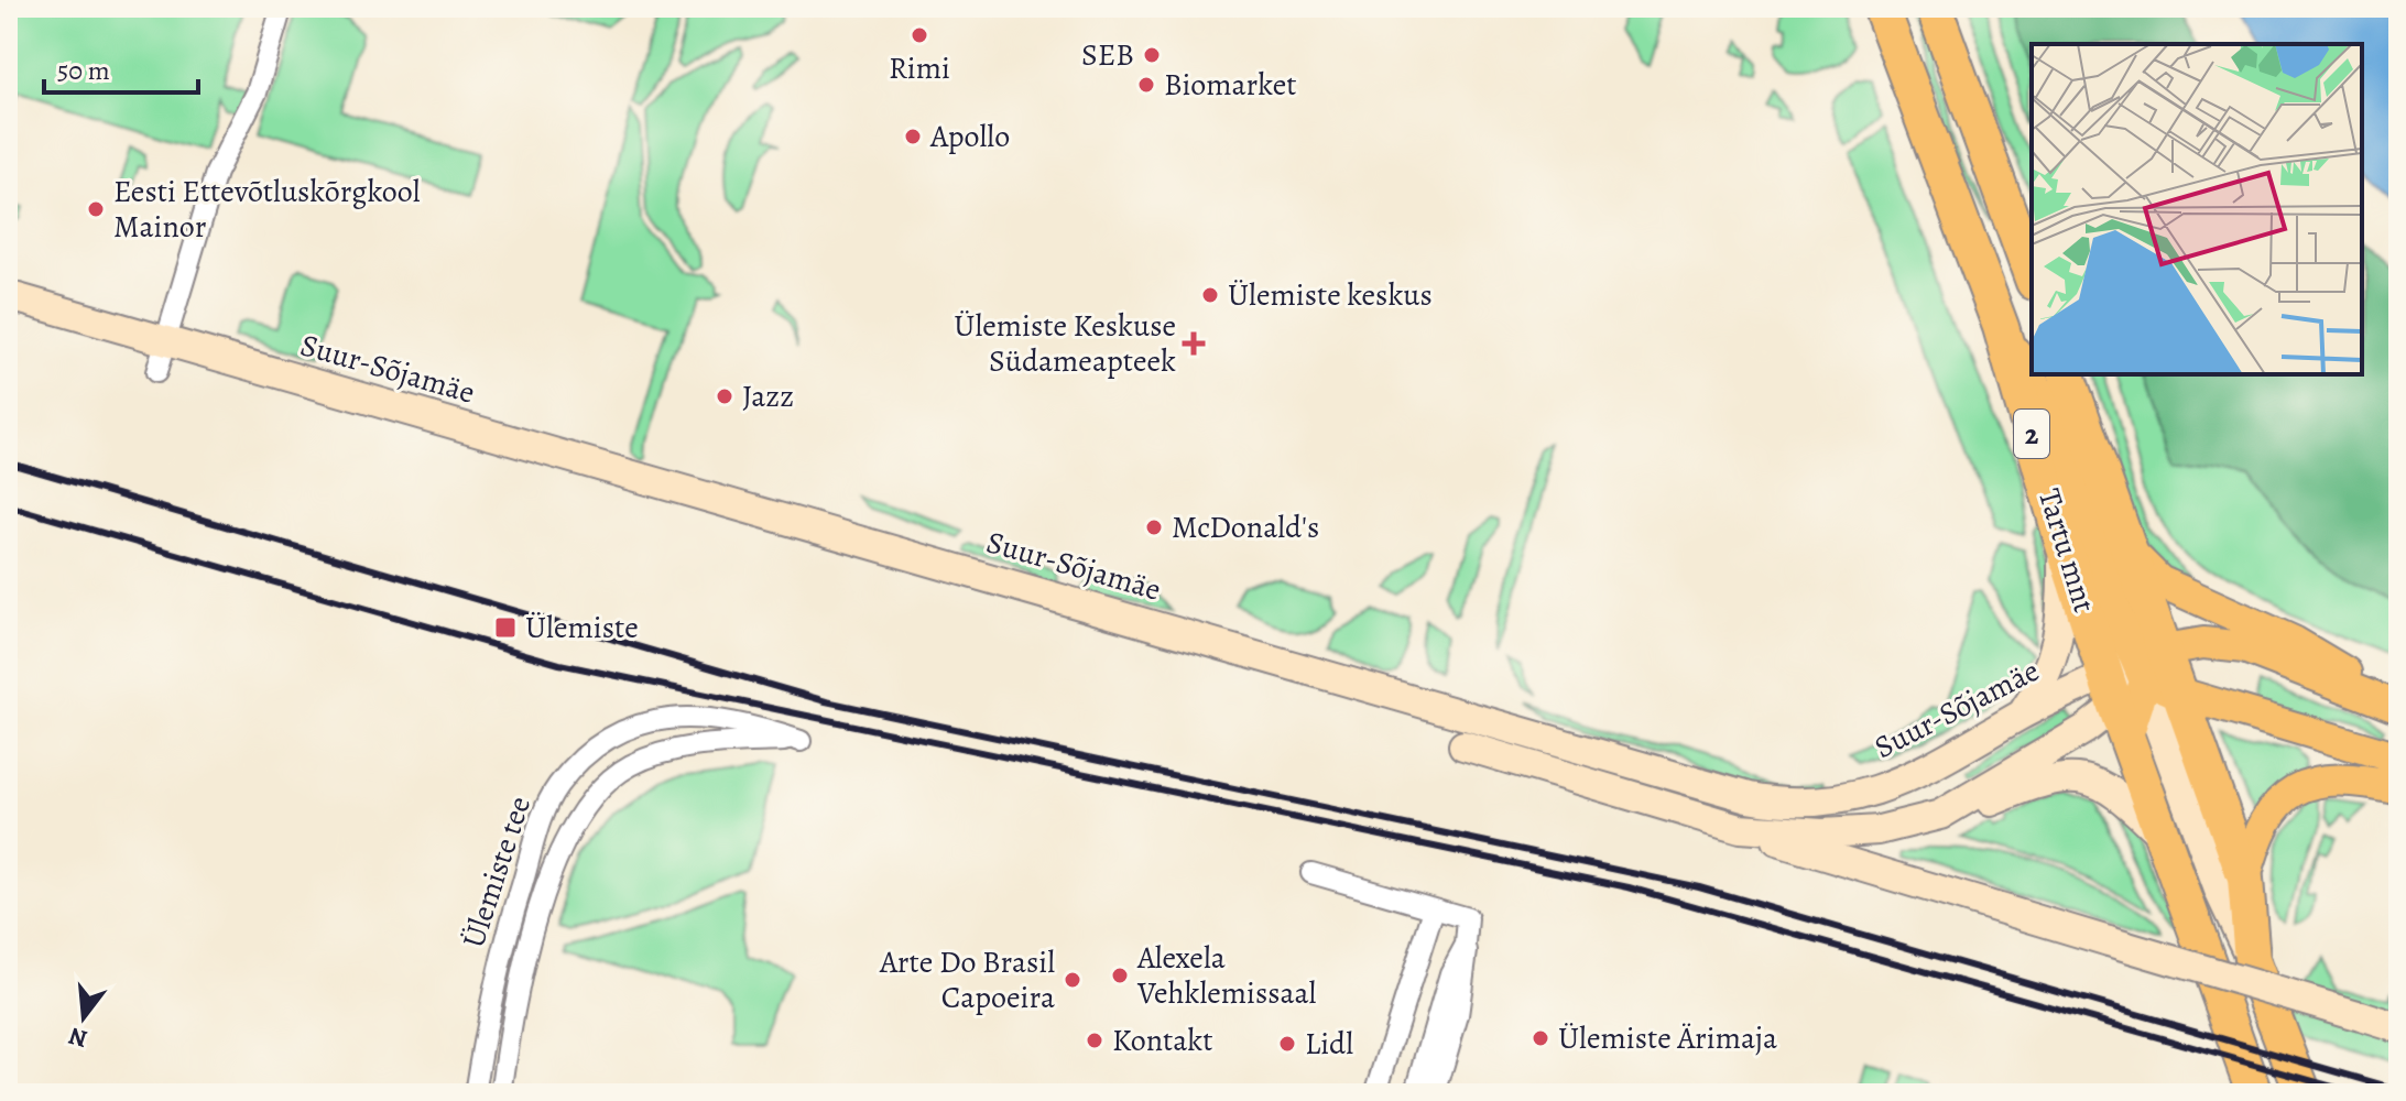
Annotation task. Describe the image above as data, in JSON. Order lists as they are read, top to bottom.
{
  "streets": {
    "highway": ["2", "Tartu mnt"],
    "main road": ["Suur-Sõjamäe"],
    "street": ["Ülemiste tee"]
  },
  "crossings": [
    ["Suur-Sõjamäe", "Tartu mnt"]
  ],
  "places": {
    "other": [
      "Rimi",
      "SEB",
      "Biomarket",
      "Apollo",
      "Eesti Ettevõtluskõrgkool Mainor",
      "Ülemiste keskus",
      "Jazz",
      "McDonald's",
      "Alexela Vehklemissaal",
      "Arte Do Brasil Capoeira",
      "Ülemiste Ärimaja",
      "Kontakt",
      "Lidl"
    ],
    "health": ["Ülemiste Keskuse Südameapteek"],
    "transit": ["Ülemiste"]
  },
  "scale_bar": "50 m",
  "north": "bottom"
}
